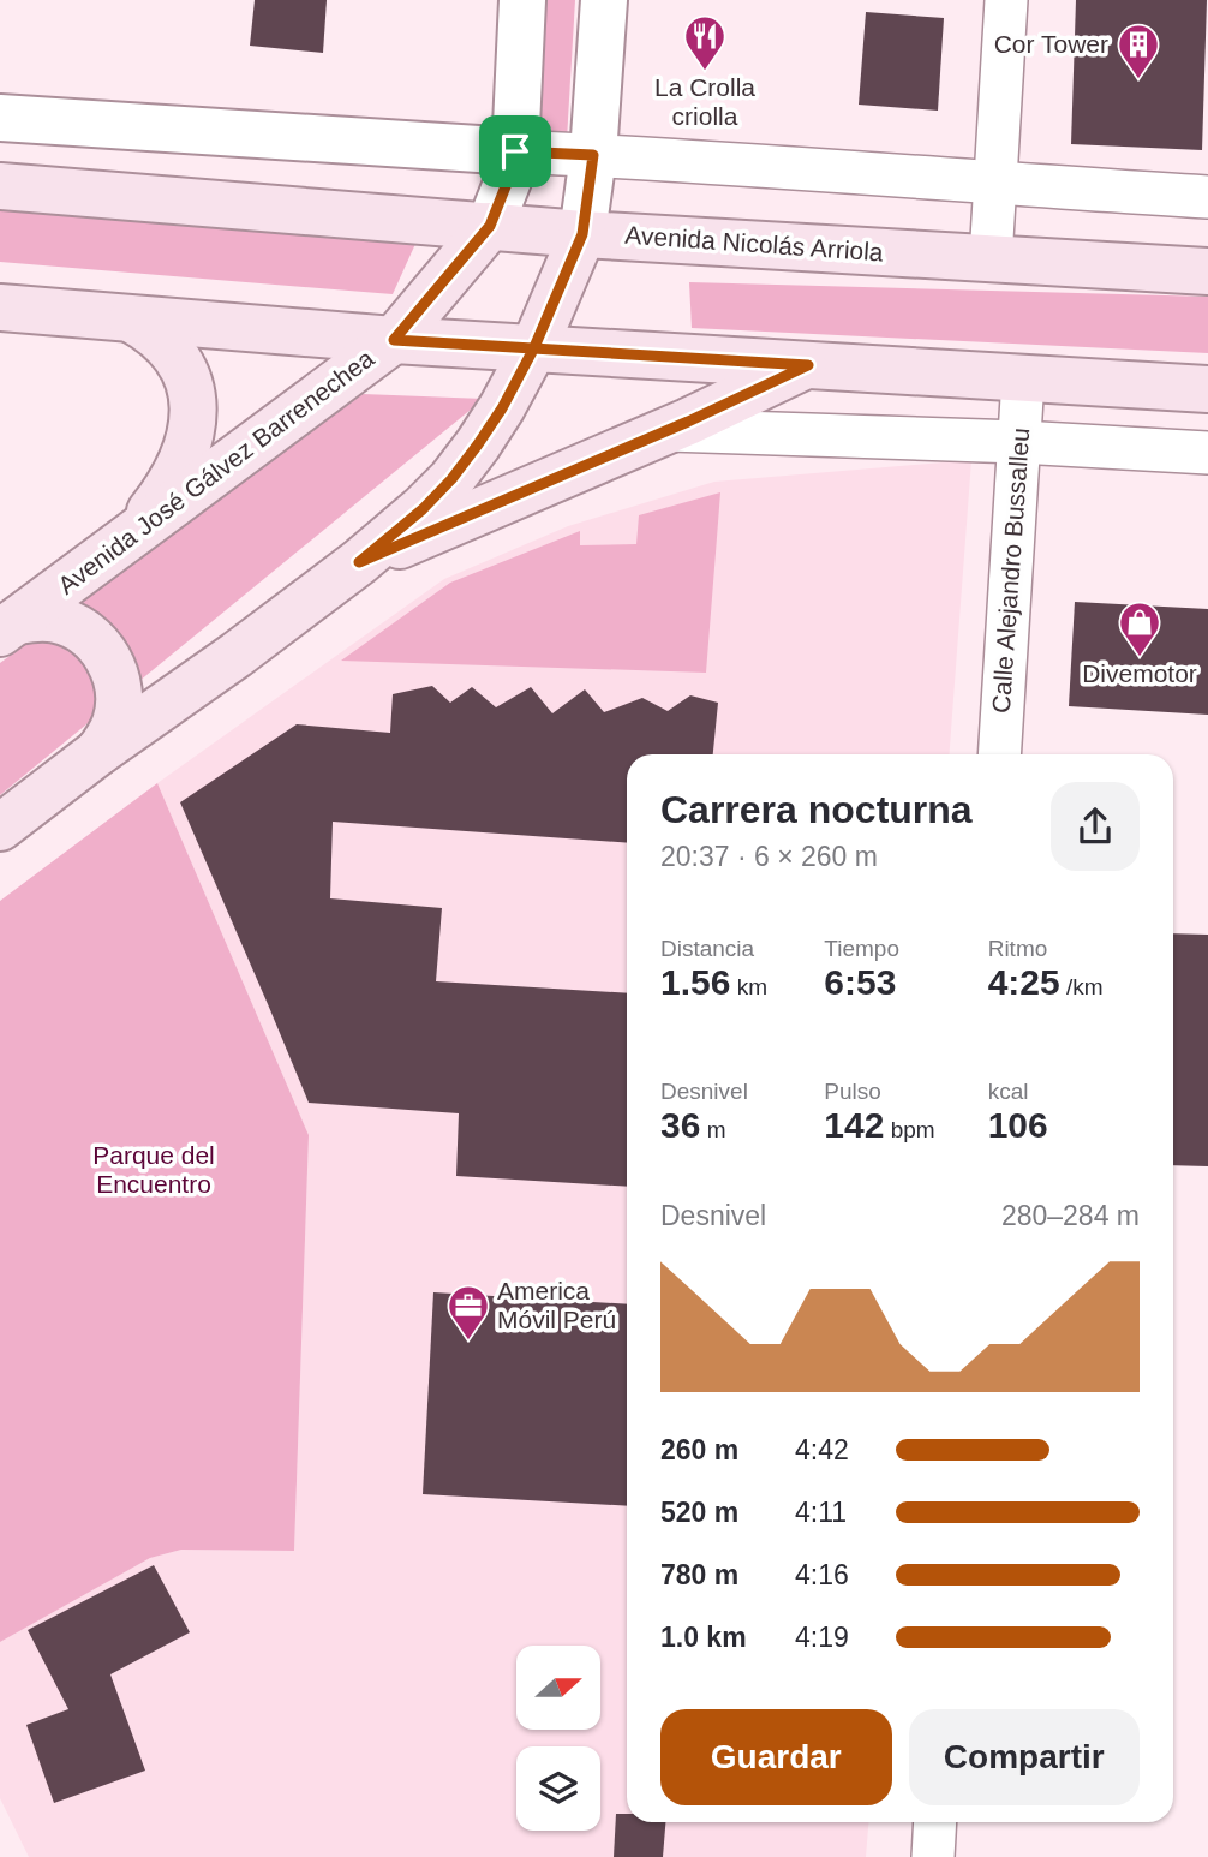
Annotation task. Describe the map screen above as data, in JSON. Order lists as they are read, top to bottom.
{
  "streets": {
    "main road": ["Avenida Nicolás Arriola", "Avenida José Gálvez Barrenechea"],
    "street": ["Calle Alejandro Bussalleu"]
  },
  "crossings": [
    ["Avenida Nicolás Arriola", "Avenida José Gálvez Barrenechea"]
  ],
  "parks": ["Parque del Encuentro"],
  "places": {
    "restaurant": ["La Crolla criolla"],
    "building": ["Cor Tower"],
    "shop": ["Divemotor"],
    "office": ["America Móvil Perú"]
  },
  "north": "right",
  "page": {
    "heading": ["Carrera nocturna", "20:37 · 6 × 260 m"],
    "stats": [
      ["Distancia", "1.56 km"],
      ["Tiempo", "6:53"],
      ["Ritmo", "4:25 /km"],
      ["Desnivel", "36 m"],
      ["Pulso", "142 bpm"],
      ["kcal", "106"]
    ],
    "chart": ["Desnivel", "280–284 m"],
    "list": [
      {
        "name": "260 m",
        "note": "4:42"
      },
      {
        "name": "520 m",
        "note": "4:11"
      },
      {
        "name": "780 m",
        "note": "4:16"
      },
      {
        "name": "1.0 km",
        "note": "4:19"
      }
    ],
    "buttons": ["Guardar", "Compartir"]
  }
}
